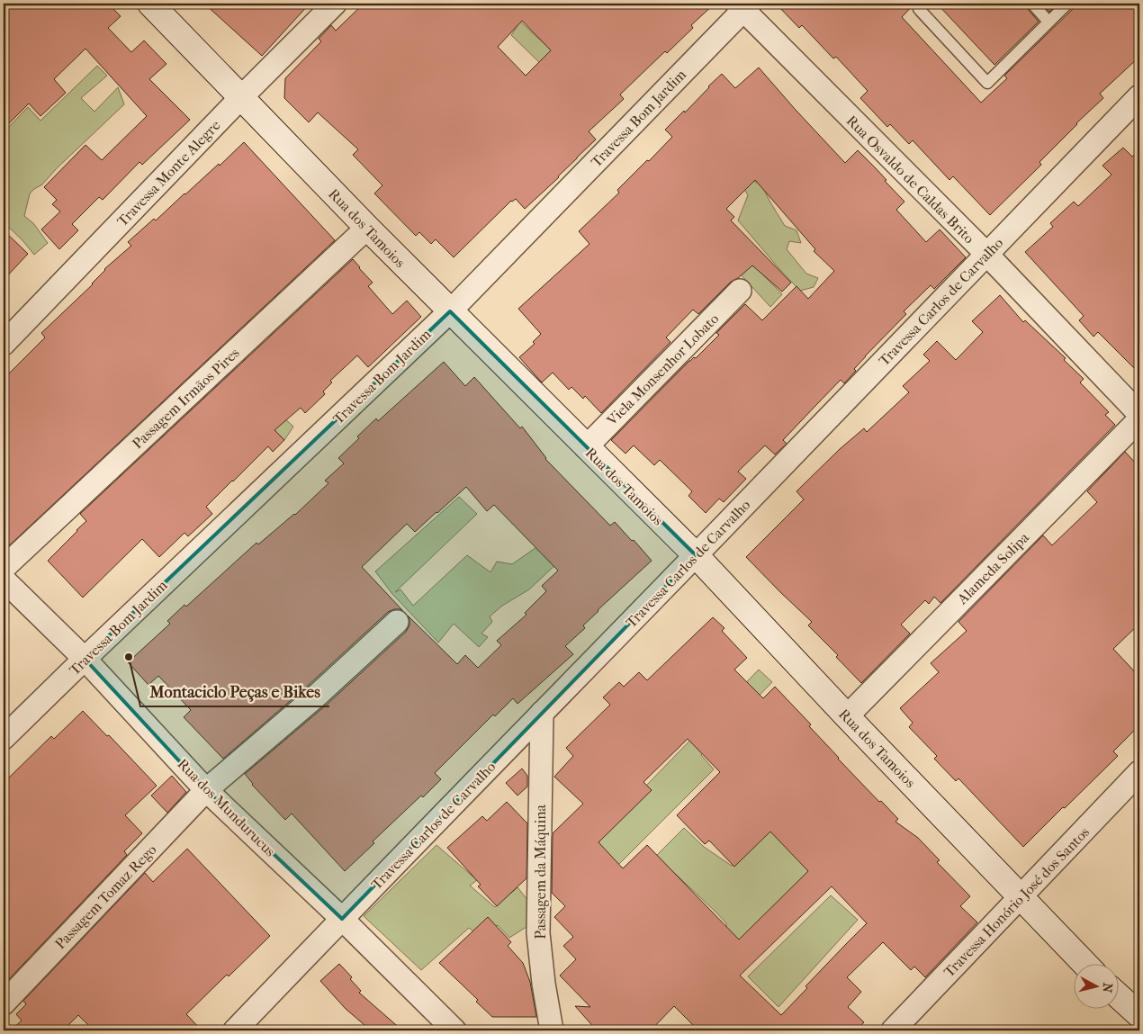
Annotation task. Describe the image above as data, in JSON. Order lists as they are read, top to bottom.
{
  "streets": {
    "street": [
      "Travessa Bom Jardim",
      "Travessa Monte Alegre",
      "Rua Osvaldo de Caldas Brito",
      "Rua dos Tamoios",
      "Travessa Carlos de Carvalho",
      "Viela Monsenhor Lobato",
      "Passagem Irmãos Pires",
      "Alameda Solipa",
      "Rua dos Mundurucus",
      "Passagem da Máquina",
      "Passagem Tomaz Rego",
      "Travessa Honório José dos Santos"
    ]
  },
  "crossings": [
    ["Travessa Bom Jardim", "Rua Osvaldo de Caldas Brito"],
    ["Travessa Bom Jardim", "Rua dos Tamoios"],
    ["Travessa Bom Jardim", "Rua dos Mundurucus"],
    ["Travessa Monte Alegre", "Rua dos Tamoios"],
    ["Rua Osvaldo de Caldas Brito", "Travessa Carlos de Carvalho"],
    ["Rua dos Tamoios", "Travessa Carlos de Carvalho"],
    ["Rua dos Tamoios", "Viela Monsenhor Lobato"],
    ["Rua dos Tamoios", "Passagem Irmãos Pires"],
    ["Rua dos Tamoios", "Alameda Solipa"],
    ["Rua dos Tamoios", "Travessa Honório José dos Santos"],
    ["Travessa Carlos de Carvalho", "Rua dos Mundurucus"],
    ["Travessa Carlos de Carvalho", "Passagem da Máquina"],
    ["Rua dos Mundurucus", "Passagem Tomaz Rego"]
  ],
  "places": ["Montaciclo Peças e Bikes"],
  "north": "right"
}
